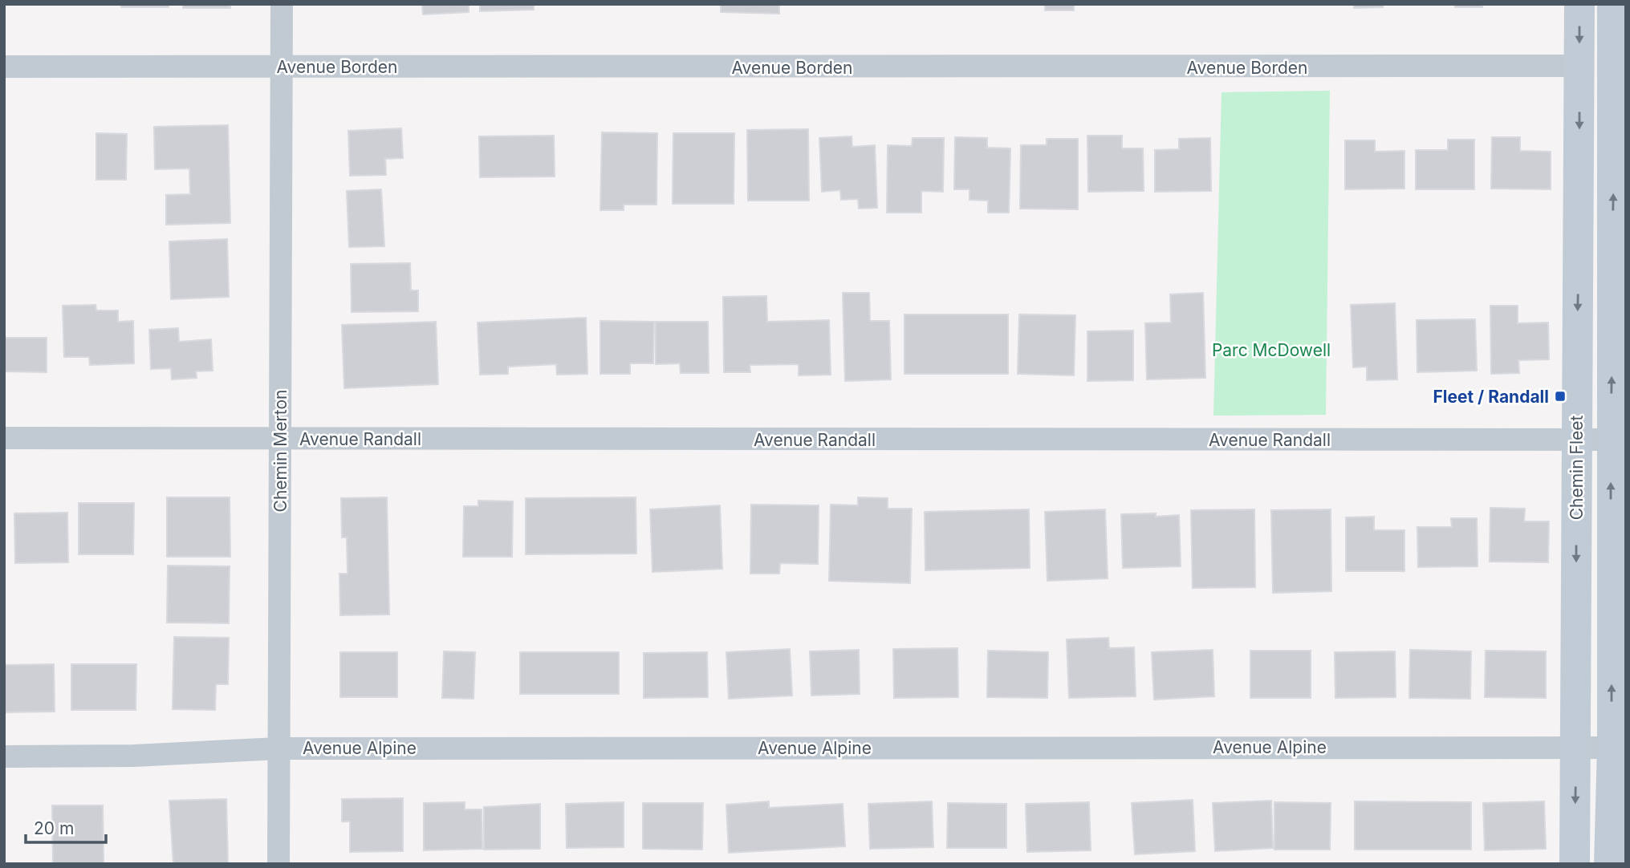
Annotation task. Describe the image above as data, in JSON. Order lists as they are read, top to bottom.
{
  "streets": {
    "main road": ["Chemin Fleet"],
    "street": [
      "Avenue Borden",
      "Avenue Randall",
      "Chemin Merton",
      "Avenue Alpine"
    ]
  },
  "crossings": [
    ["Avenue Borden", "Chemin Merton"],
    ["Avenue Borden", "Chemin Fleet"],
    ["Avenue Randall", "Chemin Merton"],
    ["Avenue Randall", "Chemin Fleet"],
    ["Chemin Merton", "Avenue Alpine"],
    ["Chemin Fleet", "Avenue Alpine"]
  ],
  "parks": ["Parc McDowell"],
  "places": {
    "transit": ["Fleet / Randall"]
  },
  "scale_bar": "20 m"
}
